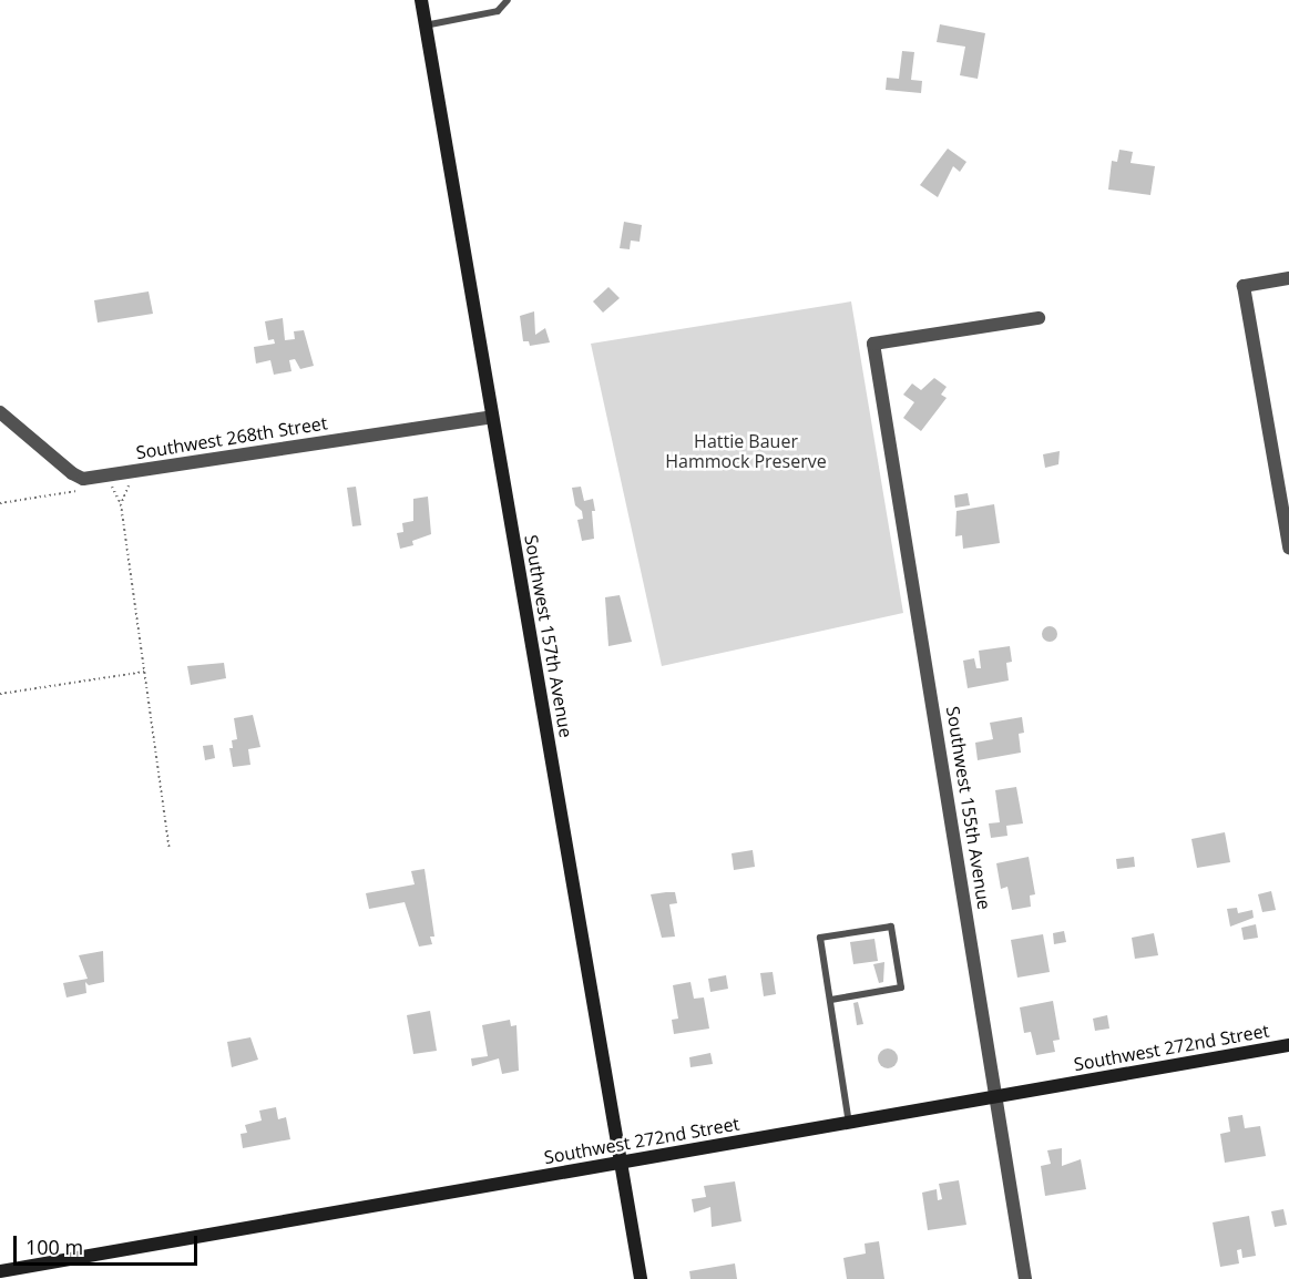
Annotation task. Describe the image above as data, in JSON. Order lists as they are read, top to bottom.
{
  "streets": {
    "street": [
      "Southwest 268th Street",
      "Southwest 157th Avenue",
      "Southwest 155th Avenue",
      "Southwest 272nd Street"
    ]
  },
  "crossings": [
    ["Southwest 268th Street", "Southwest 157th Avenue"],
    ["Southwest 157th Avenue", "Southwest 272nd Street"],
    ["Southwest 155th Avenue", "Southwest 272nd Street"]
  ],
  "parks": ["Hattie Bauer Hammock Preserve"],
  "scale_bar": "100 m"
}
